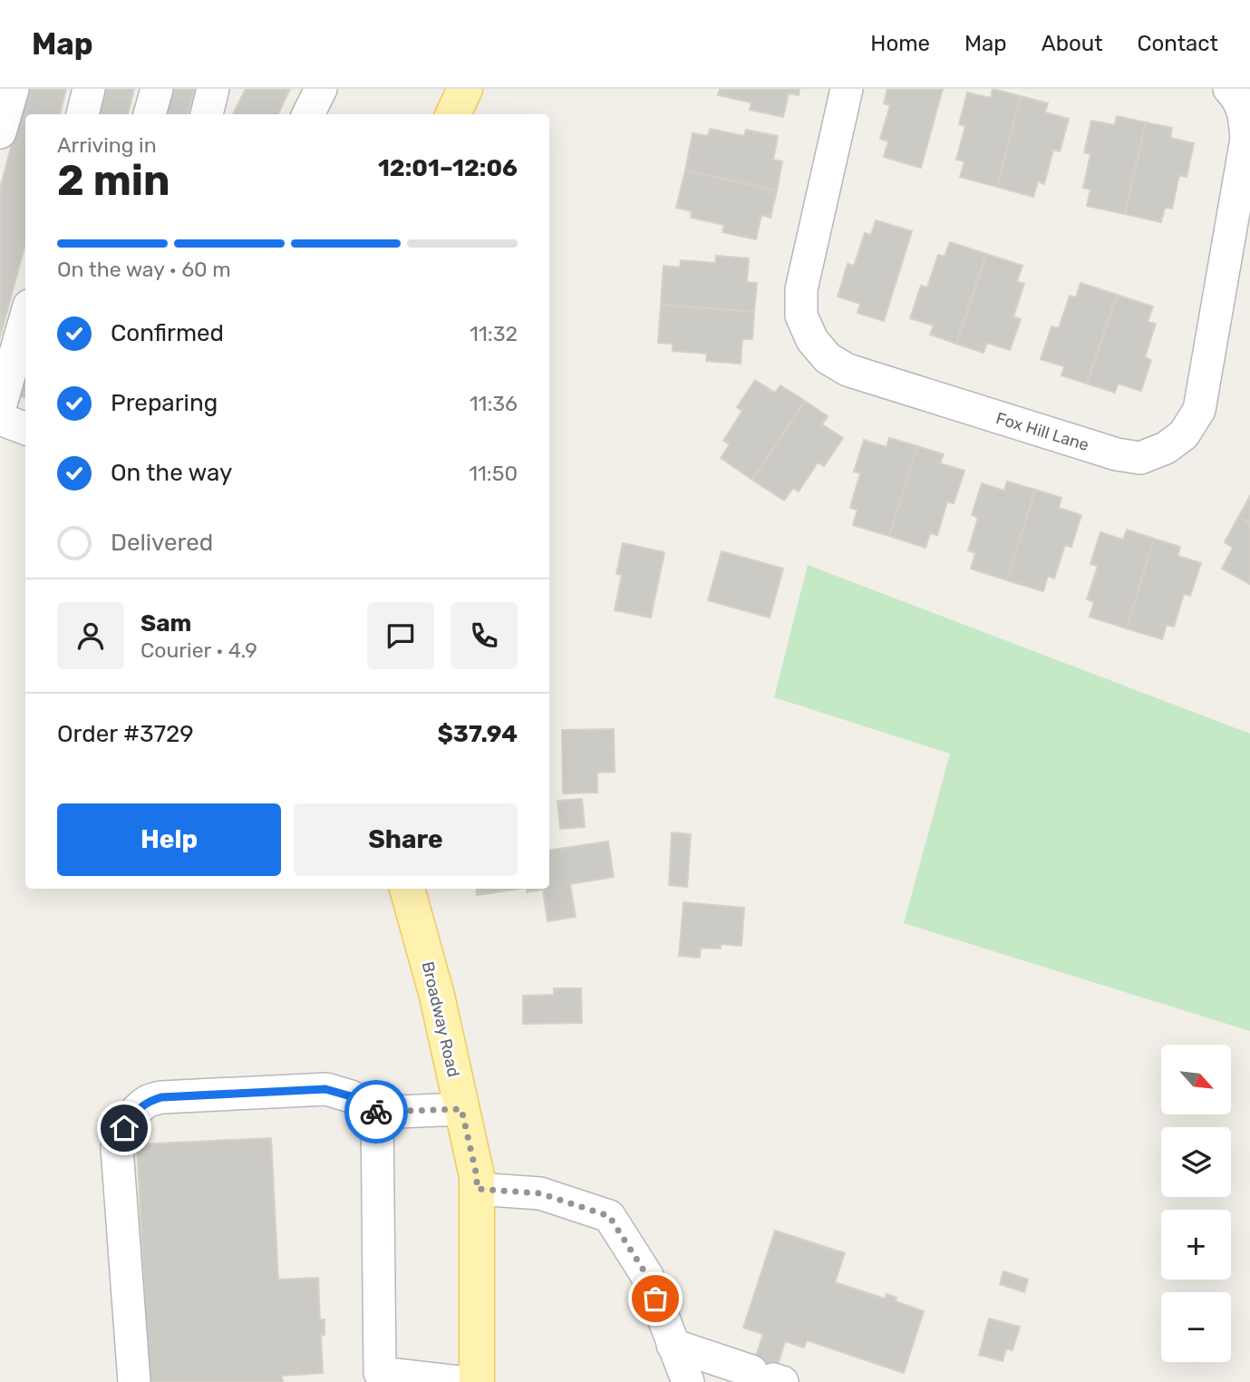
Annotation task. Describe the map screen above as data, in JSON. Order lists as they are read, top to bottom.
{
  "streets": {
    "main road": ["Broadway Road"],
    "street": ["Fox Hill Lane"]
  },
  "north": "bottom right",
  "page": {
    "header": "Map",
    "nav": [
      "Home",
      "Map",
      "About",
      "Contact"
    ],
    "heading": ["2 min", "Arriving in", "12:01–12:06"],
    "panel": [
      "Sam",
      "Courier · 4.9",
      "Order #3729",
      "$37.94"
    ],
    "bar": "On the way · 60 m",
    "list": [
      ["Confirmed", "11:32"],
      ["Preparing", "11:36"],
      ["On the way", "11:50"],
      "Delivered"
    ],
    "buttons": ["Help", "Share"],
    "map_buttons": ["+", "−"]
  }
}
